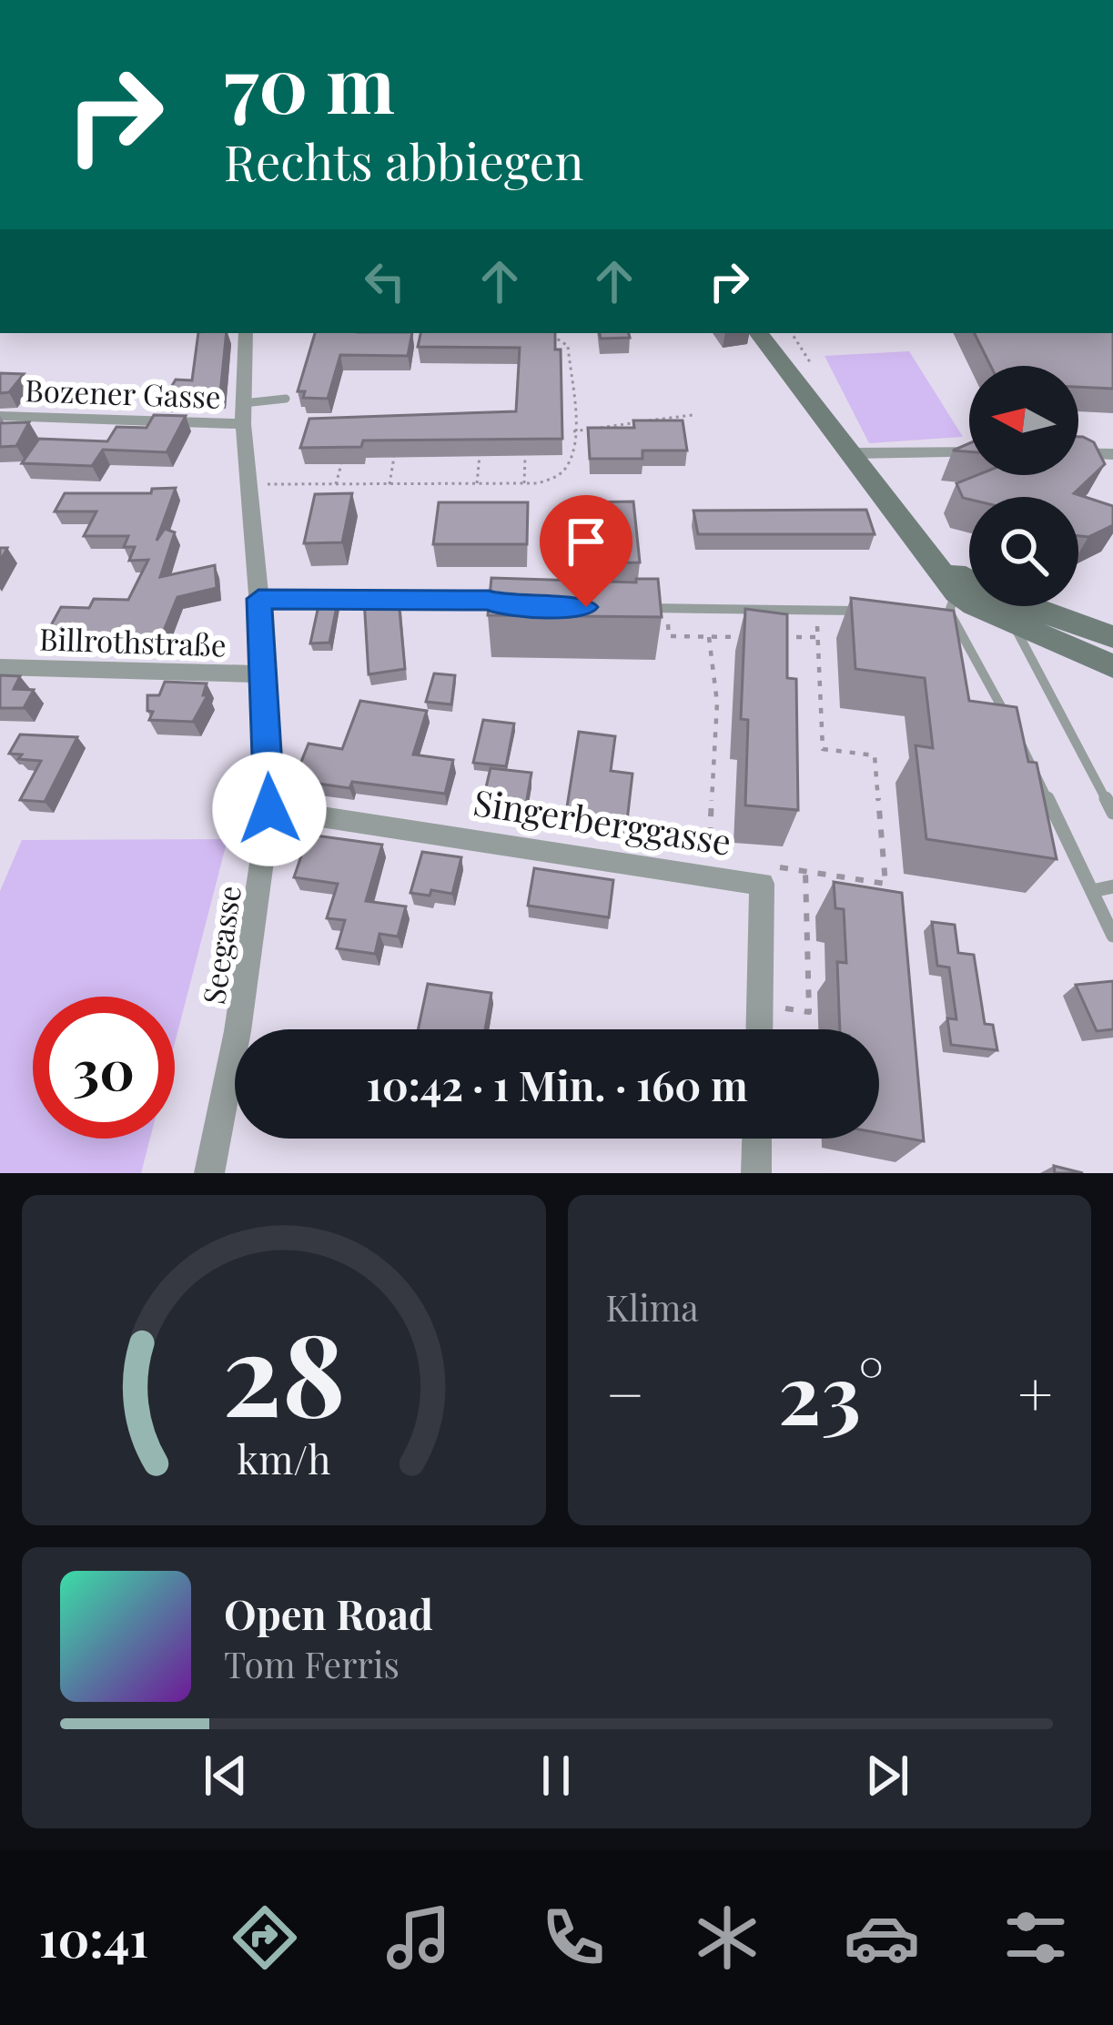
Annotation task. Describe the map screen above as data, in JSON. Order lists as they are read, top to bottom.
{
  "streets": {
    "street": [
      "Bozener Gasse",
      "Billrothstraße",
      "Singerberggasse",
      "Seegasse"
    ]
  },
  "crossings": [
    ["Bozener Gasse", "Seegasse"],
    ["Billrothstraße", "Seegasse"],
    ["Singerberggasse", "Seegasse"]
  ],
  "north": "left",
  "page": {
    "turn": ["70 m", "Rechts abbiegen"],
    "limit": "30",
    "trip": "10:42 · 1 Min. · 160 m",
    "tile": "Klima",
    "heat": ["−", "23°", "+"],
    "song": ["Open Road", "Tom Ferris"],
    "tabs": "10:41",
    "gauge": ["28", "km/h"]
  }
}
